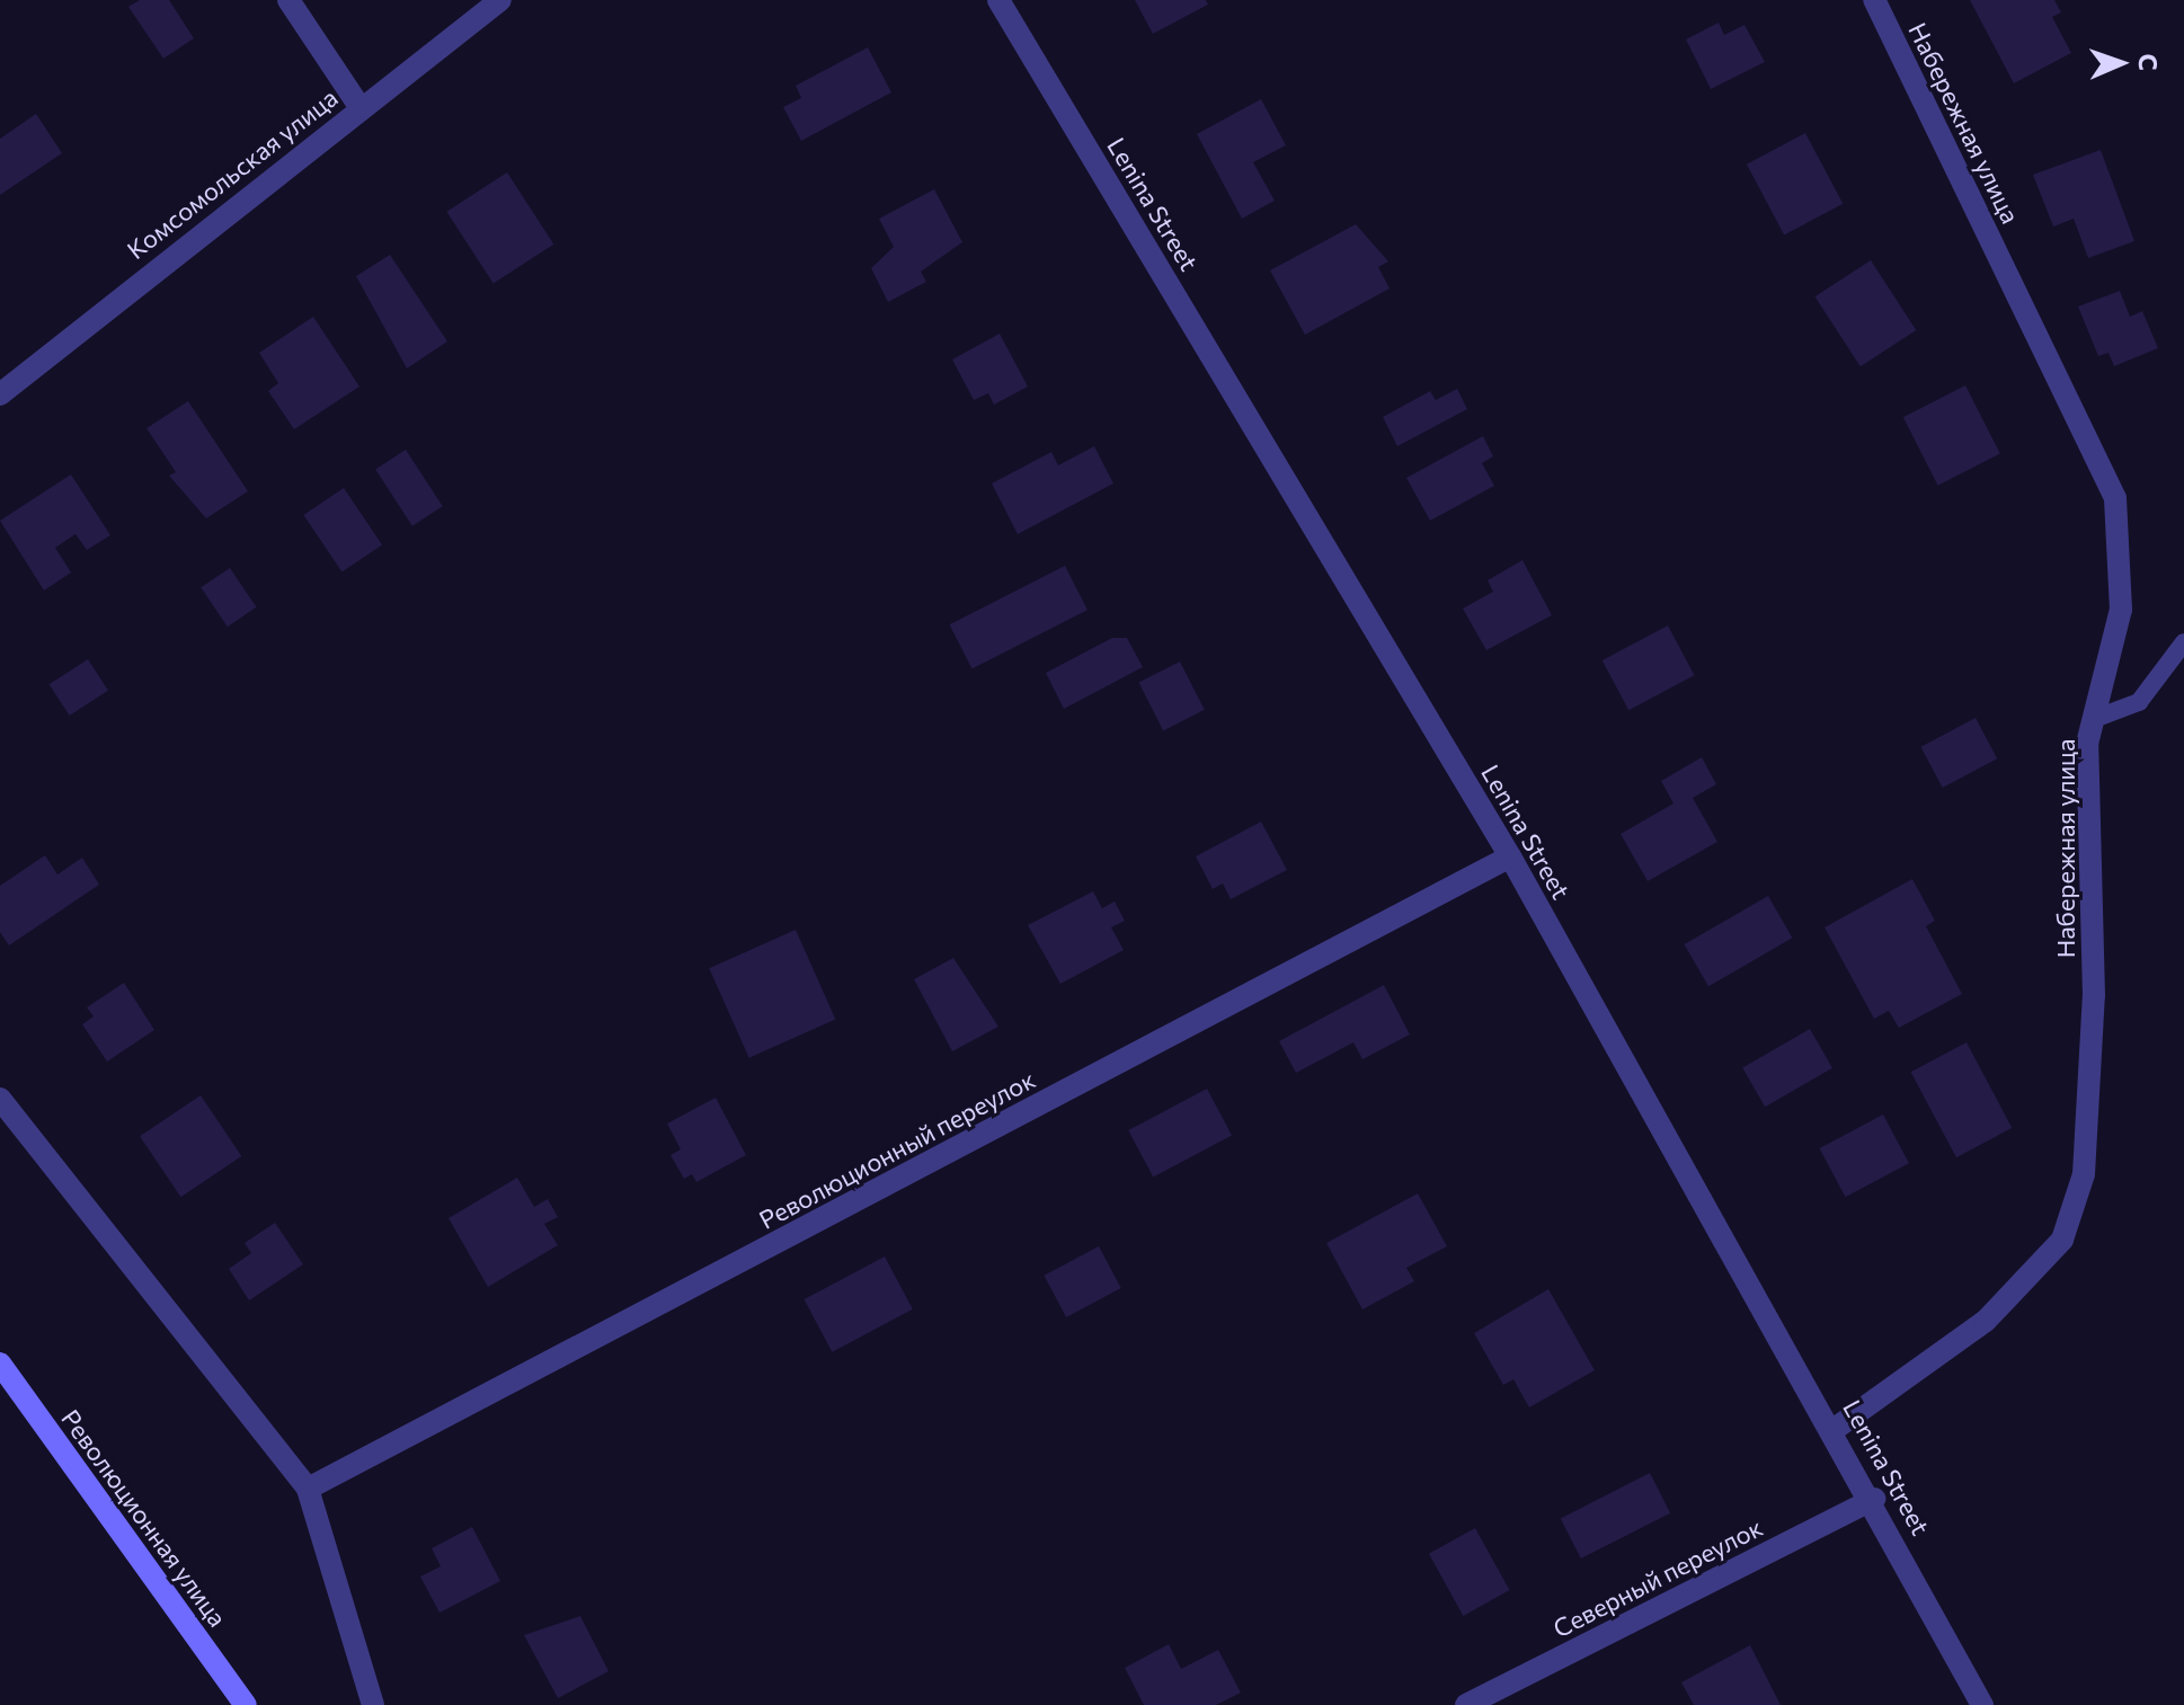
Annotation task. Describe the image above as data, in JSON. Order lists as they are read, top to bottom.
{
  "streets": {
    "main road": ["Революционная улица"],
    "street": [
      "Набережная улица",
      "Комсомольская улица",
      "Lenina Street",
      "Революционный переулок",
      "Северный переулок"
    ]
  },
  "crossings": [
    ["Набережная улица", "Lenina Street"],
    ["Lenina Street", "Революционный переулок"],
    ["Lenina Street", "Северный переулок"]
  ],
  "north": "right"
}
